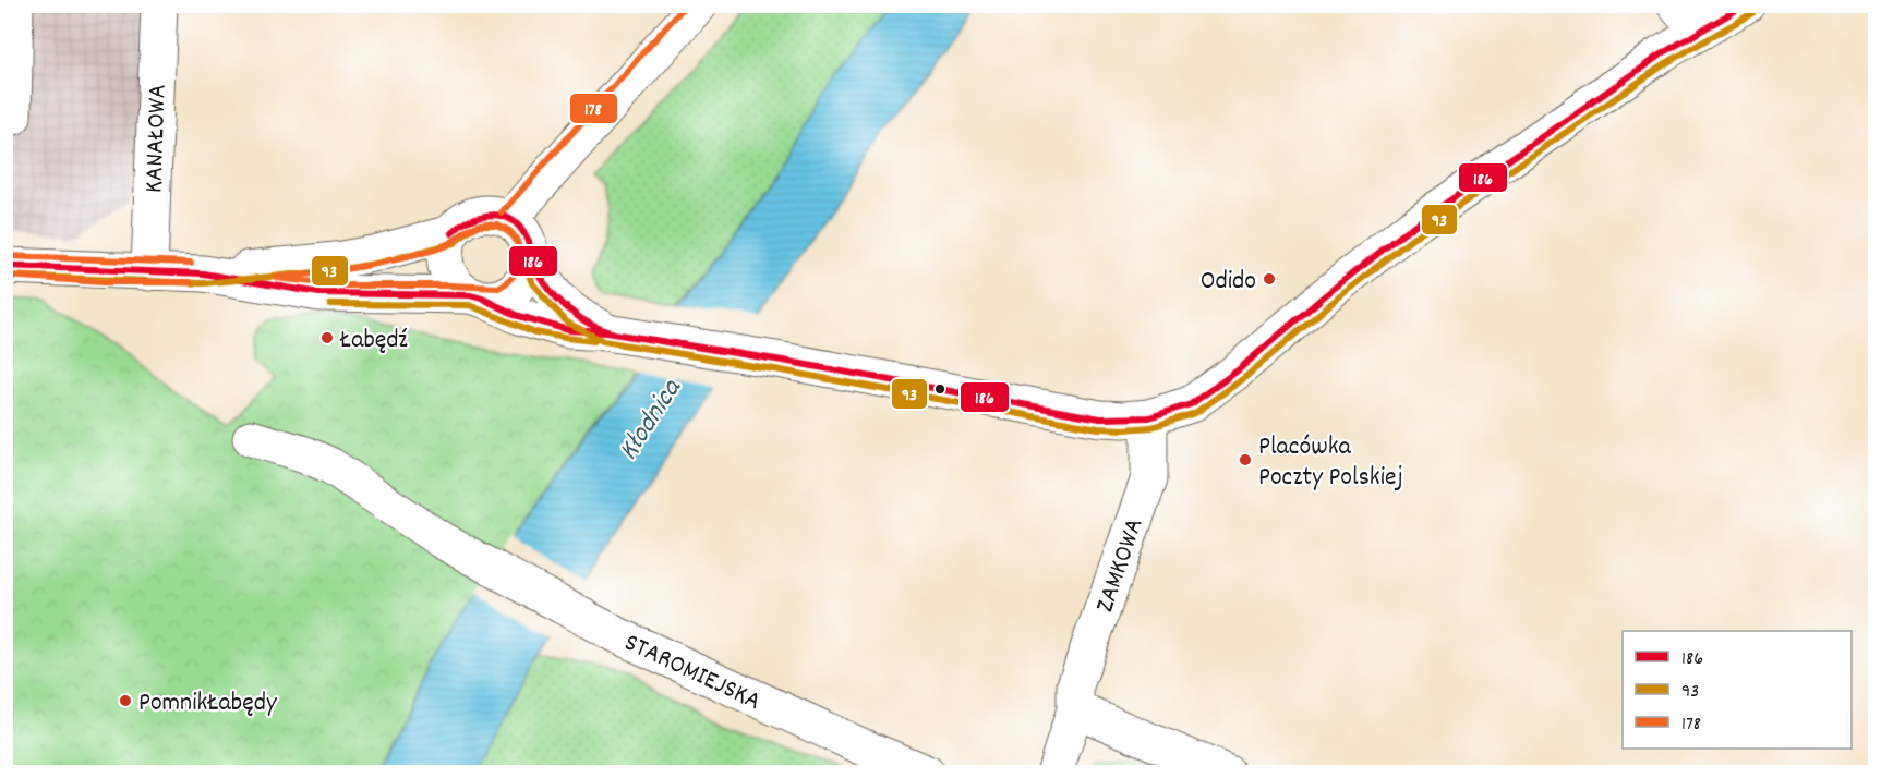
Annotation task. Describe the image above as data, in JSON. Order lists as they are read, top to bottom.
{
  "streets": {
    "street": ["KANAŁOWA", "ZAMKOWA", "STAROMIEJSKA"]
  },
  "water": ["Kłodnica"],
  "places": [
    "Odido",
    "Łabędź",
    "Placówka Poczty Polskiej",
    "PomnikŁabędy"
  ],
  "lines": ["transit line 186", "transit line 178", "transit line 93"],
  "legend": ["186", "93", "178"]
}
